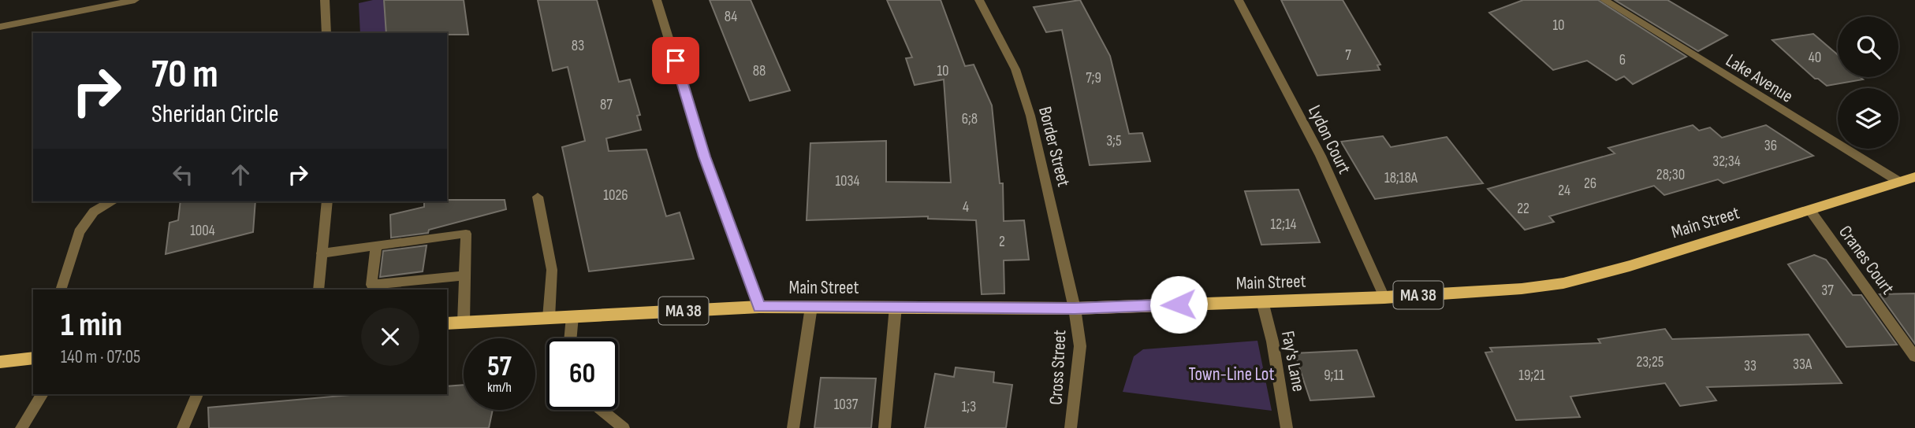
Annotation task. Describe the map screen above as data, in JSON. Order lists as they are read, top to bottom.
{
  "streets": {
    "main road": ["Main Street", "MA 38"],
    "street": [
      "Lake Avenue",
      "Lydon Court",
      "Border Street",
      "Cranes Court",
      "Fay's Lane",
      "Cross Street"
    ]
  },
  "crossings": [
    ["Lake Avenue", "Main Street"],
    ["Lydon Court", "Main Street"],
    ["Border Street", "Main Street"],
    ["Border Street", "Cross Street"],
    ["Main Street", "Cranes Court"],
    ["Main Street", "Fay's Lane"],
    ["Main Street", "Cross Street"]
  ],
  "parks": ["Town-Line Lot"],
  "house_numbers": [
    "84",
    "10",
    "83",
    "7",
    "40",
    "6",
    "88",
    "10",
    "7;9",
    "87",
    "6;8",
    "3;5",
    "36",
    "32;34",
    "28;30",
    "18;18A",
    "1034",
    "26",
    "24",
    "1026",
    "4",
    "22",
    "12;14",
    "1004",
    "2",
    "37",
    "23;25",
    "33A",
    "33",
    "9;11",
    "19;21",
    "1037",
    "1;3"
  ],
  "page": {
    "turn": ["70 m", "Sheridan Circle"],
    "heading": ["1 min", "140 m · 07:05"],
    "speed": "57 km/h",
    "limit": "60"
  }
}
